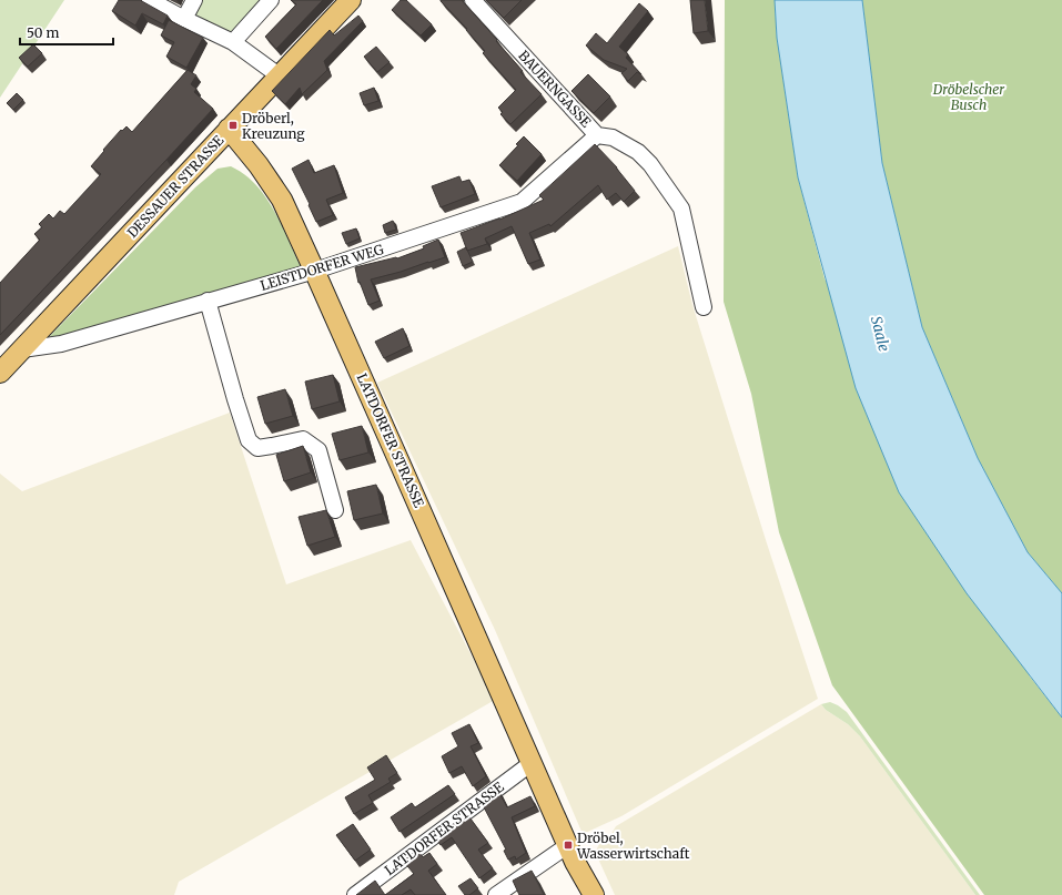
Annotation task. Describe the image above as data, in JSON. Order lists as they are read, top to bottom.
{
  "streets": {
    "main road": ["DESSAUER STRASSE", "LATDORFER STRASSE"],
    "street": ["BAUERNGASSE", "LEISTDORFER WEG"]
  },
  "crossings": [
    ["BAUERNGASSE", "LEISTDORFER WEG"],
    ["DESSAUER STRASSE", "LEISTDORFER WEG"],
    ["DESSAUER STRASSE", "LATDORFER STRASSE"],
    ["LEISTDORFER WEG", "LATDORFER STRASSE"]
  ],
  "water": ["Saale"],
  "parks": ["Dröbelscher Busch"],
  "places": {
    "transit": ["Dröberl, Kreuzung", "Dröbel, Wasserwirtschaft"]
  },
  "scale_bar": "50 m"
}
